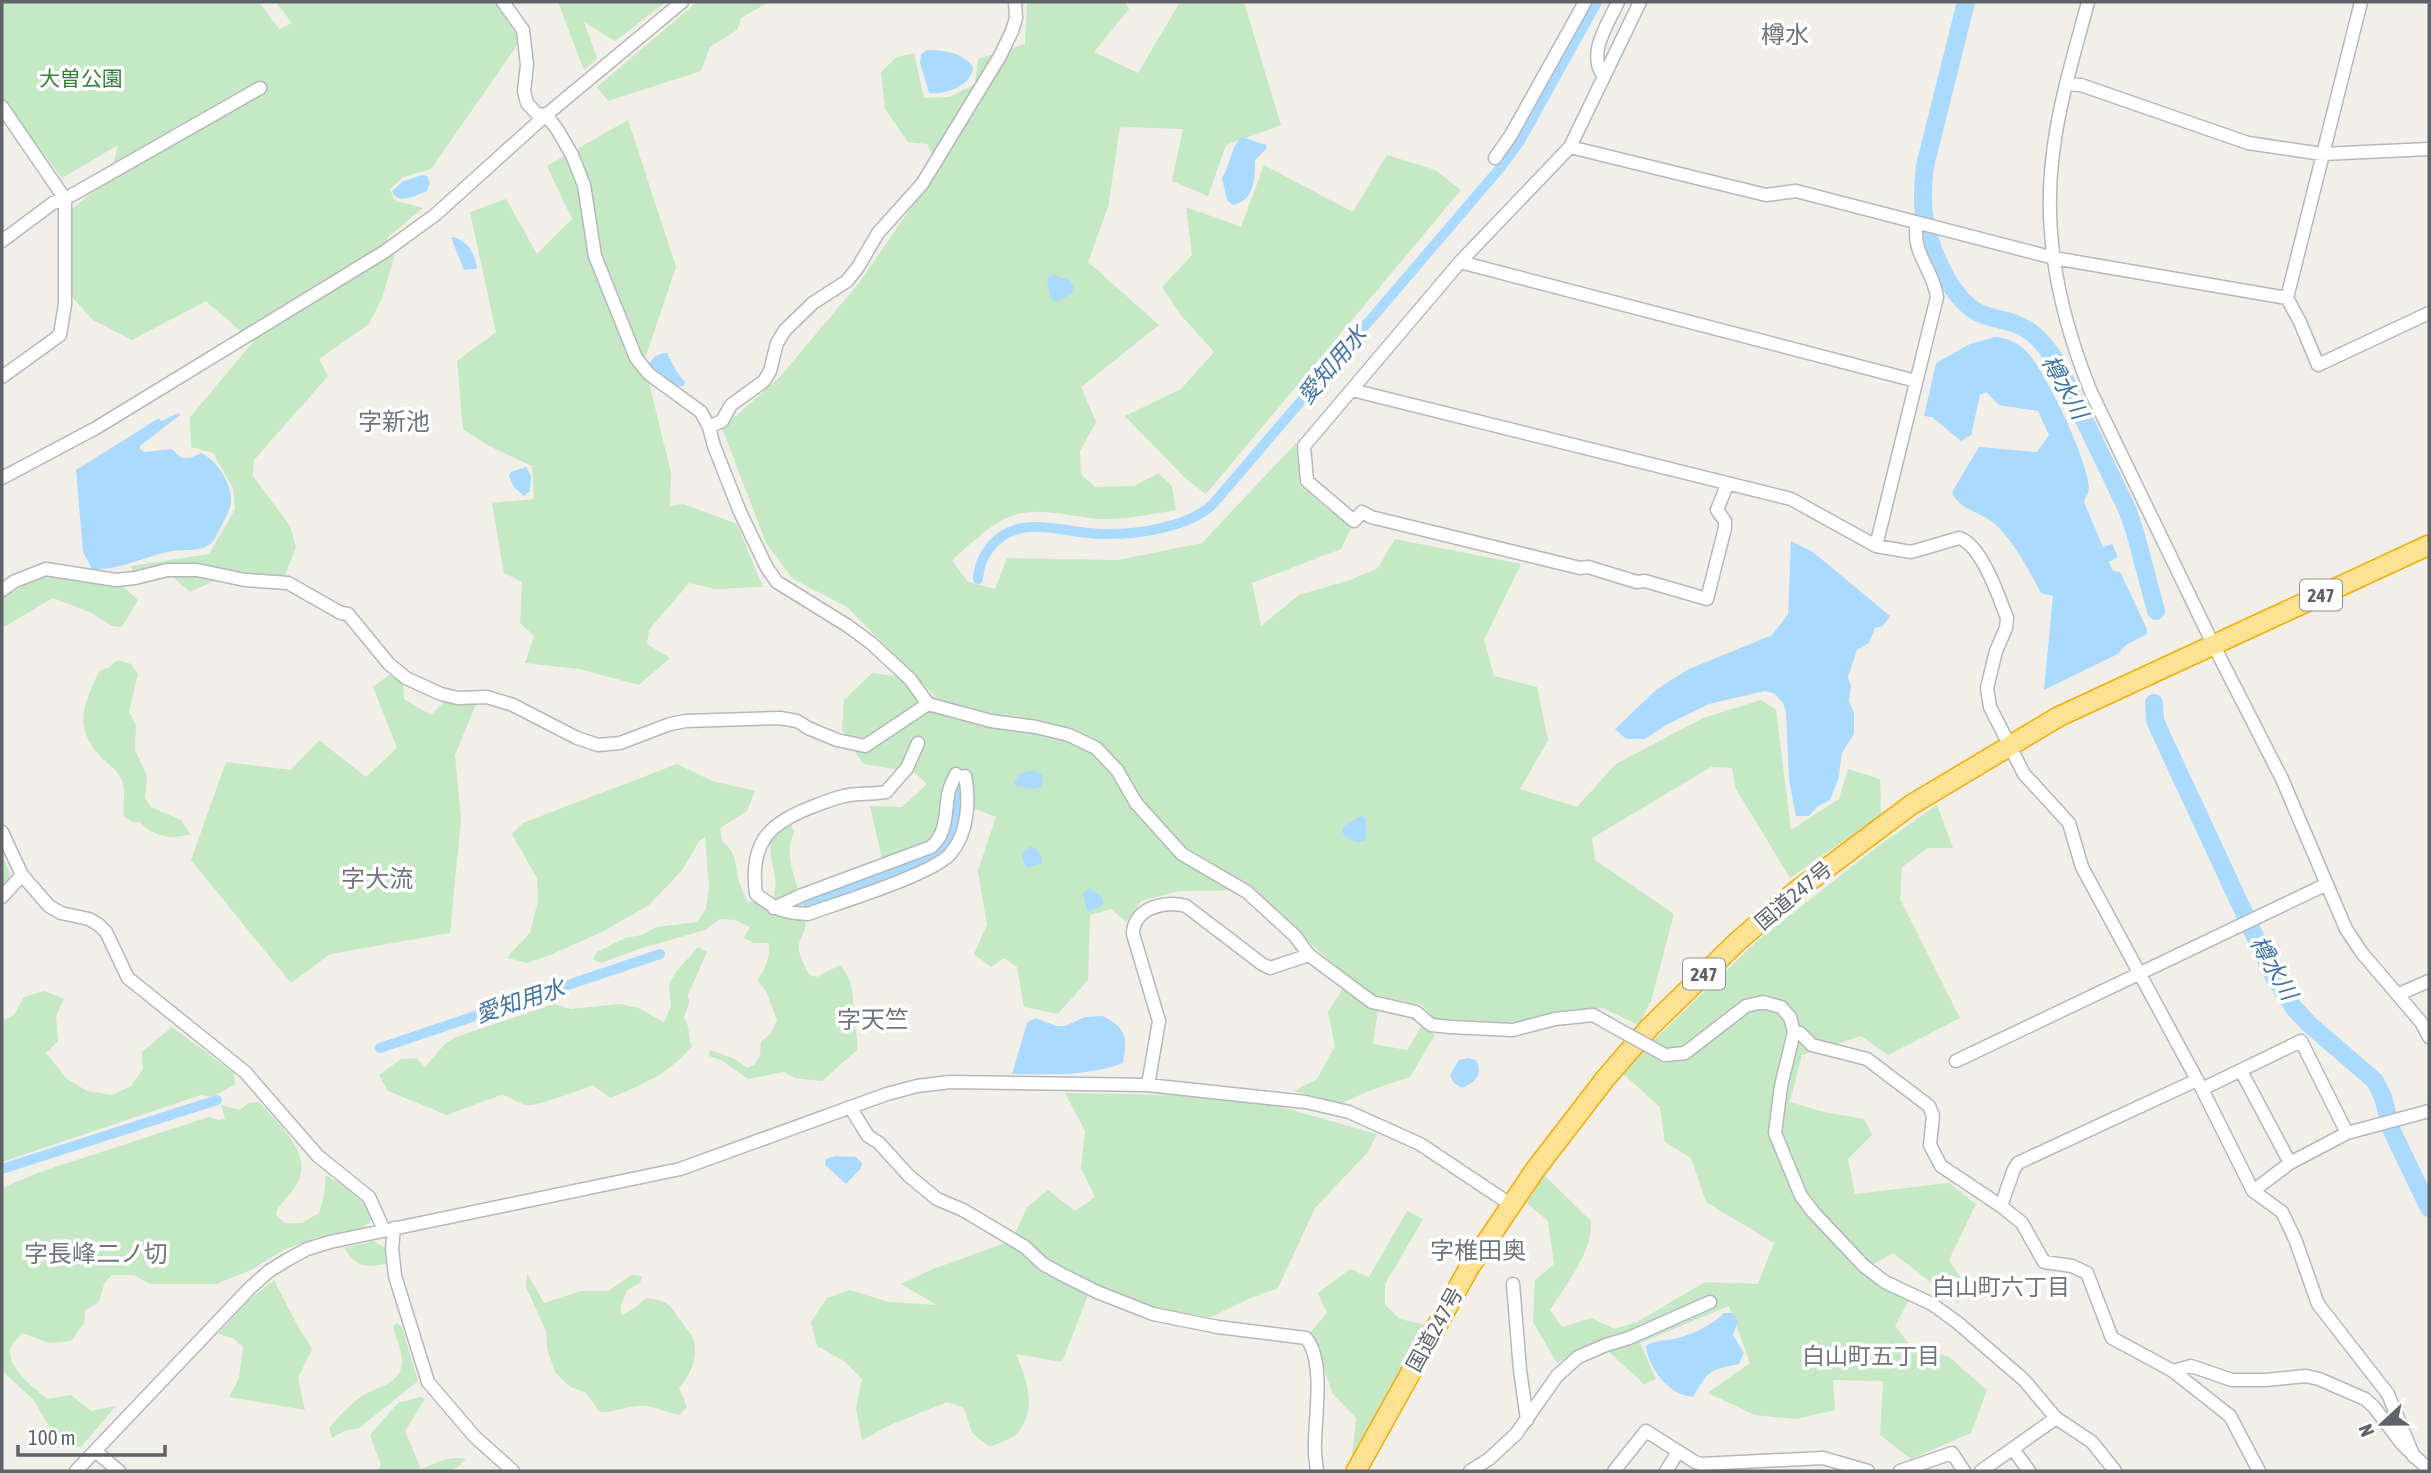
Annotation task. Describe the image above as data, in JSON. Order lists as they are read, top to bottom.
{
  "streets": {
    "highway": ["247", "国道247号"]
  },
  "districts": [
    "樽水",
    "字新池",
    "字大流",
    "字天竺",
    "字椎田奥",
    "字長峰二ノ切",
    "白山町六丁目",
    "白山町五丁目"
  ],
  "water": ["愛知用水", "樽水川"],
  "parks": ["大曽公園"],
  "scale_bar": "100 m",
  "north": "left"
}
